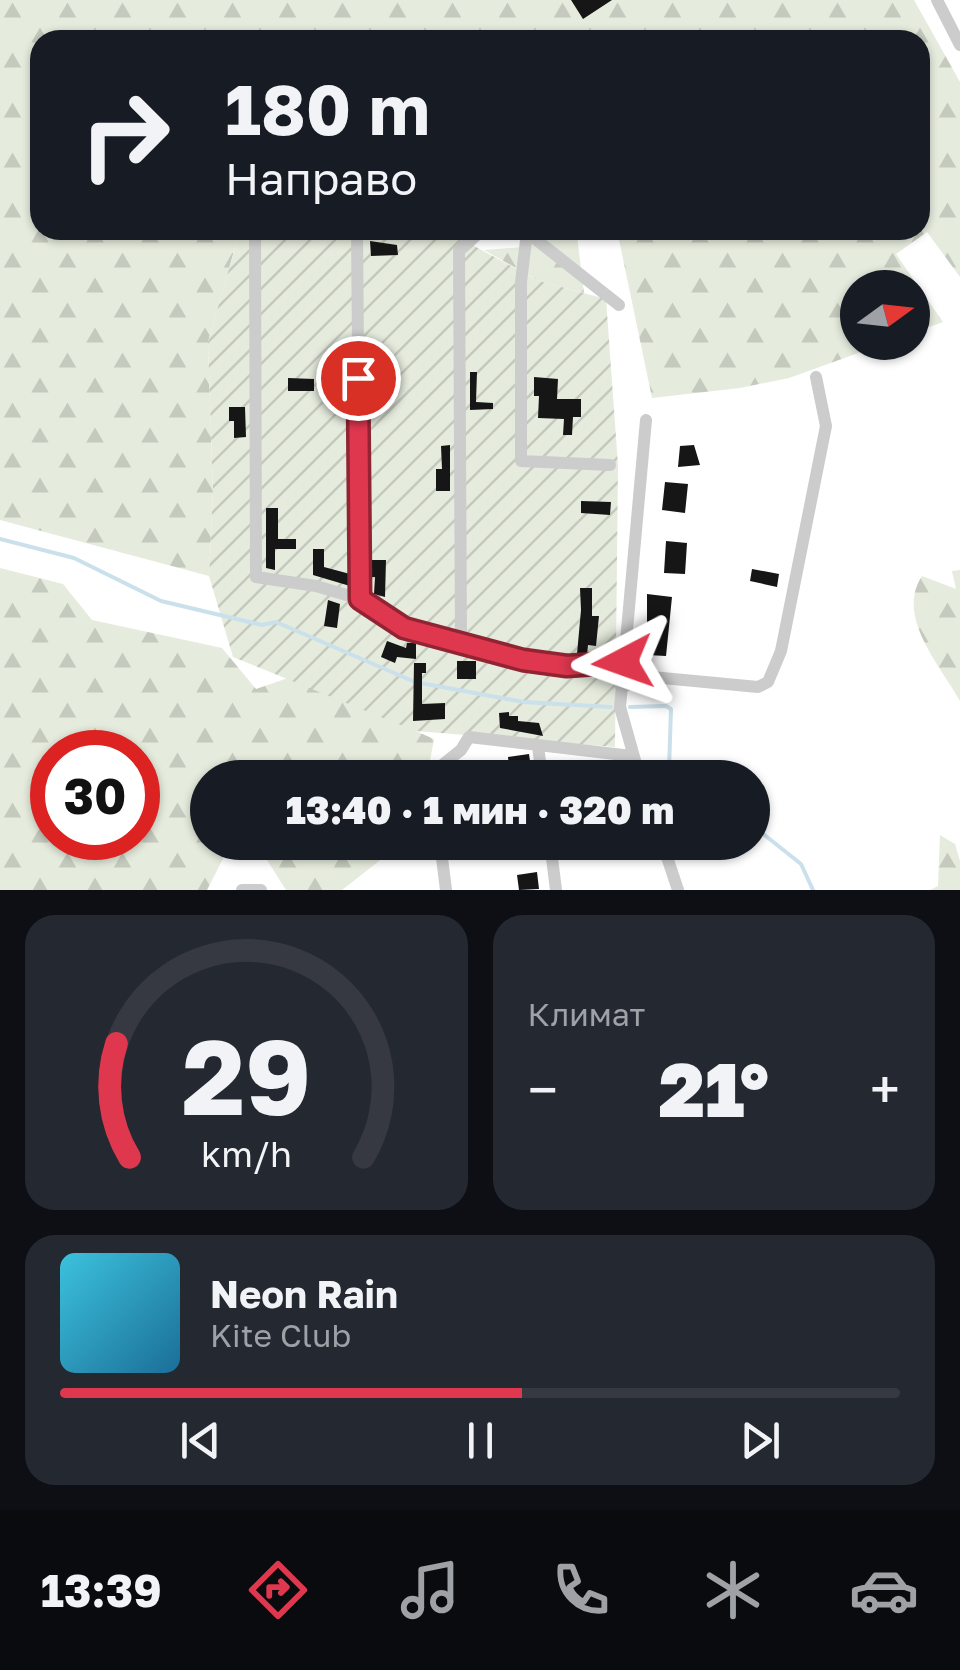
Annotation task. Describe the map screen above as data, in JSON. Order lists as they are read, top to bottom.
{
  "north": "right",
  "page": {
    "turn": ["180 m", "Направо"],
    "limit": "30",
    "trip": "13:40 · 1 мин · 320 m",
    "tile": "Климат",
    "heat": ["−", "21°", "+"],
    "song": ["Neon Rain", "Kite Club"],
    "tabs": "13:39",
    "gauge": ["29", "km/h"]
  }
}
